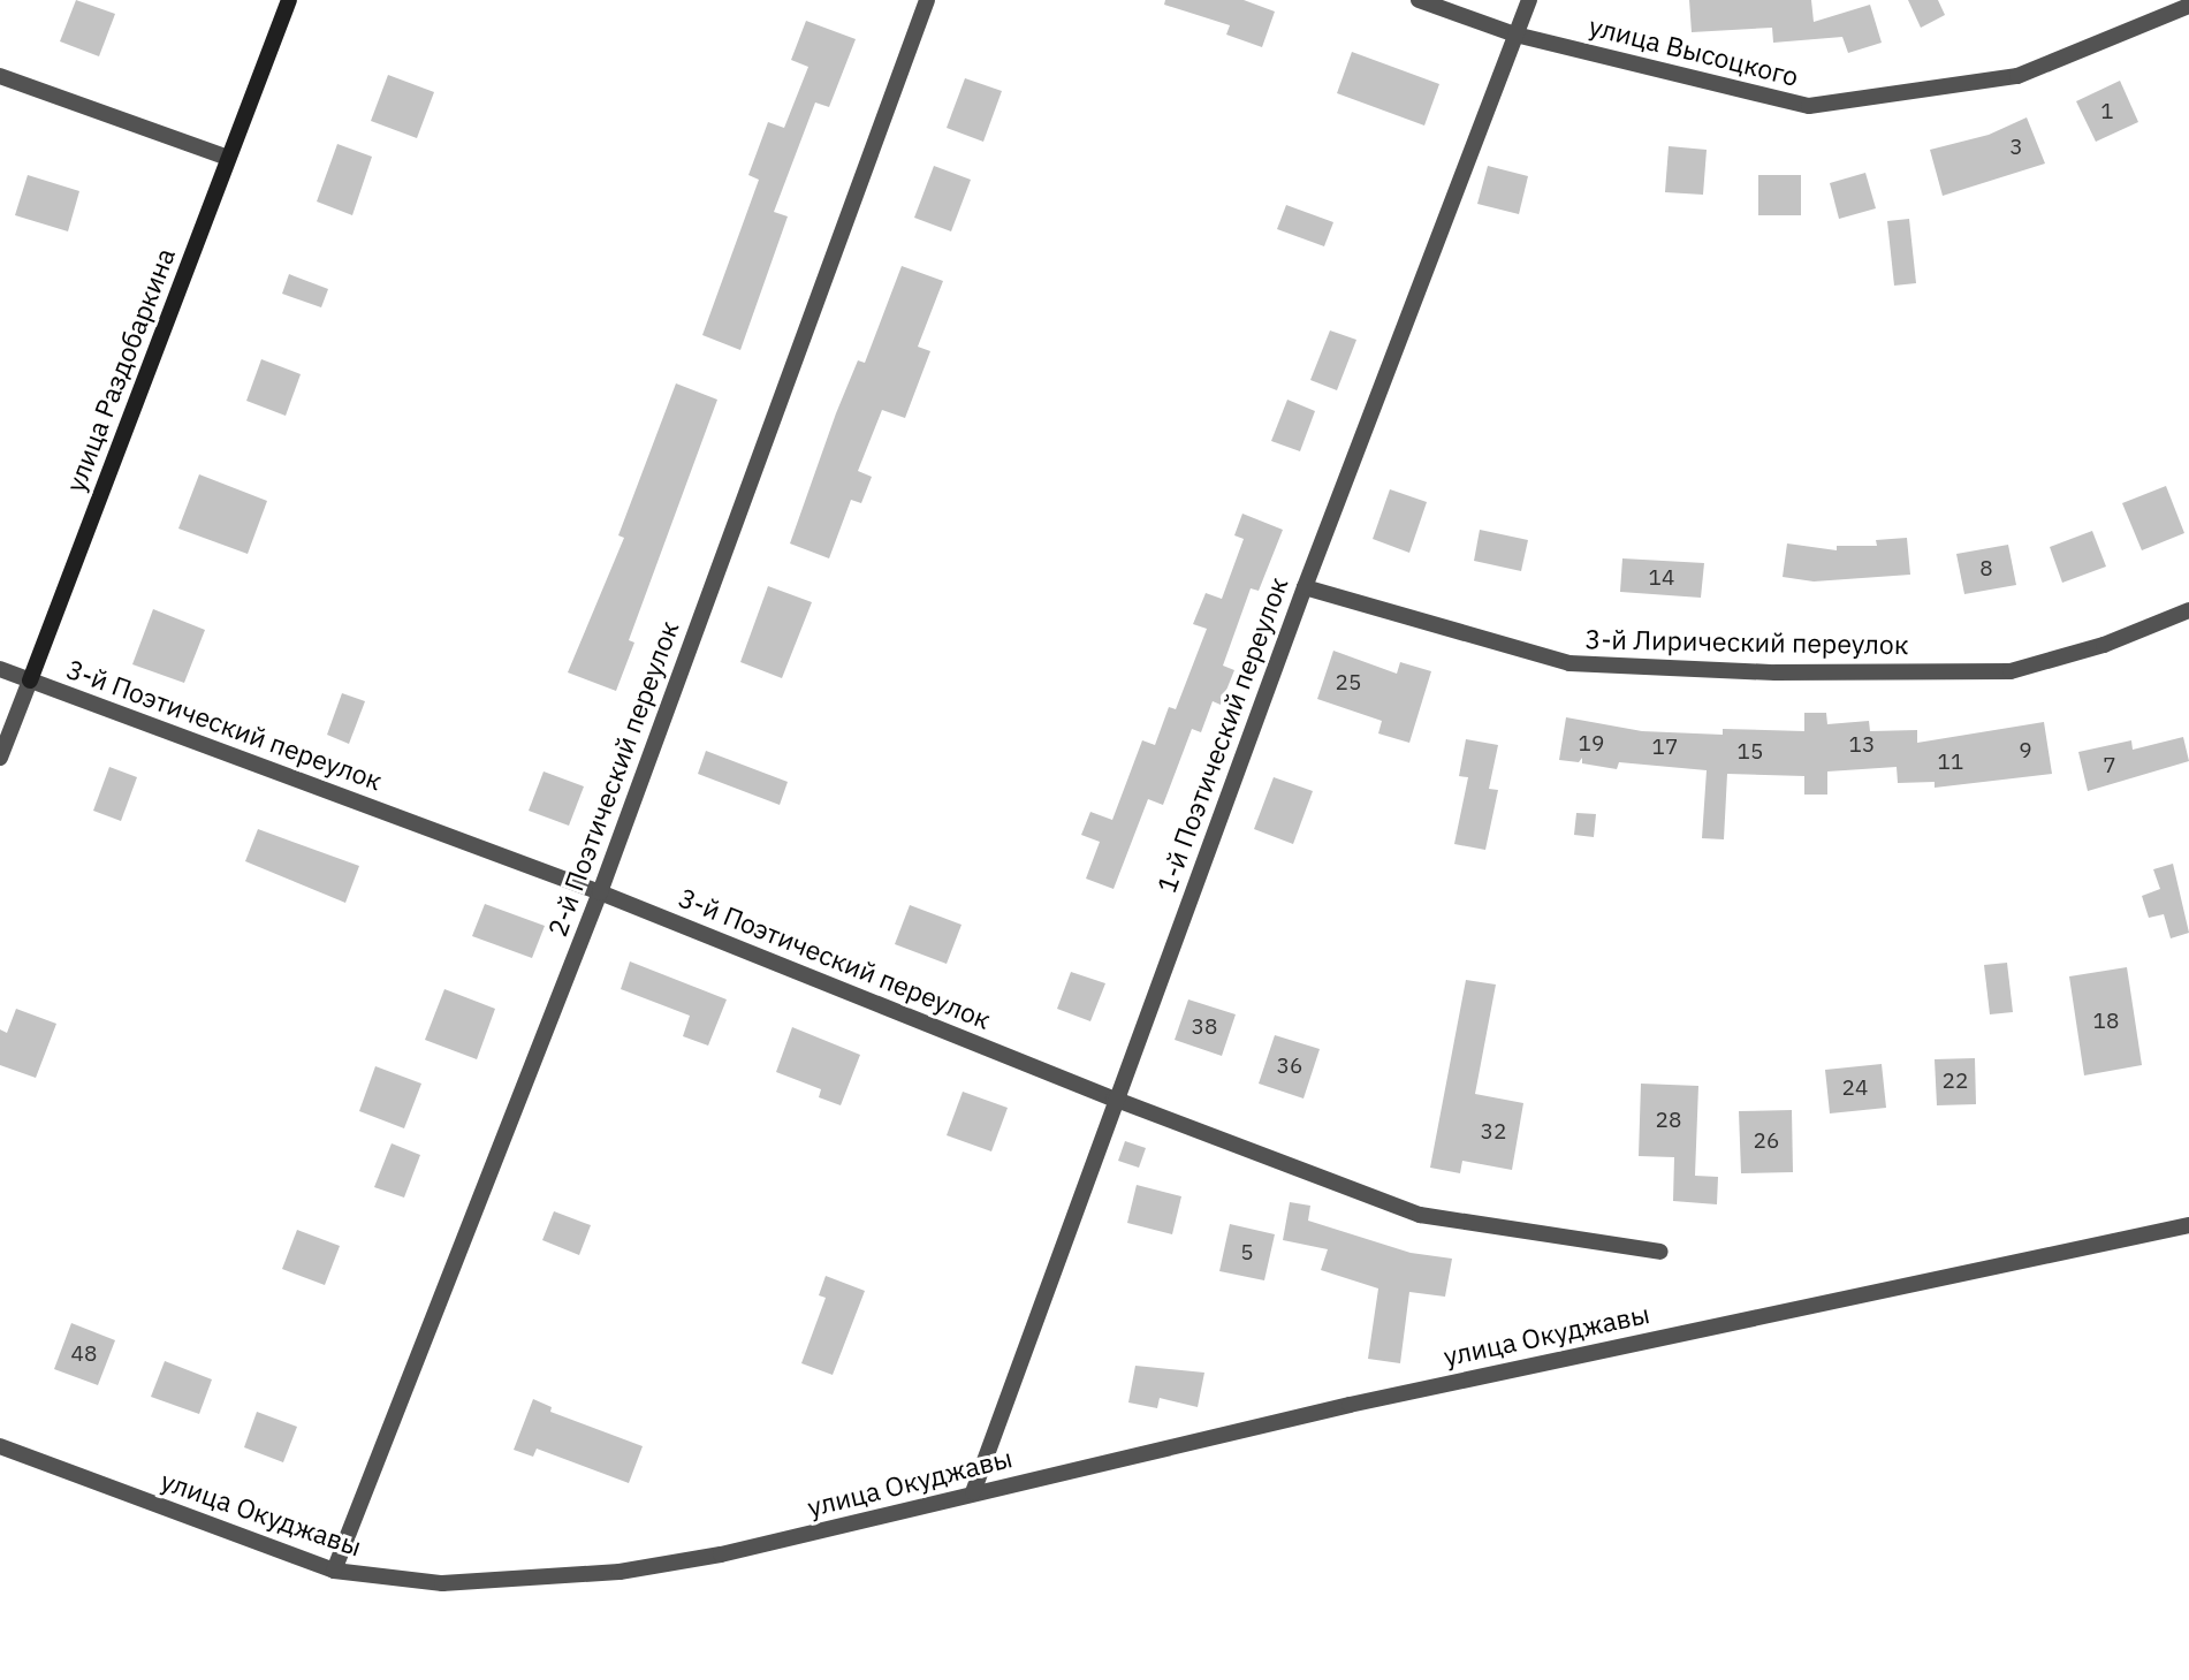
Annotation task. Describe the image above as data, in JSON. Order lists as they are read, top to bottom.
{
  "streets": {
    "street": [
      "улица Высоцкого",
      "улица Раздобаркина",
      "3-й Лирический переулок",
      "3-й Поэтический переулок",
      "1-й Поэтический переулок",
      "2-й Поэтический переулок",
      "улица Окуджавы"
    ]
  },
  "crossings": [
    ["улица Высоцкого", "1-й Поэтический переулок"],
    ["улица Раздобаркина", "3-й Поэтический переулок"],
    ["3-й Лирический переулок", "1-й Поэтический переулок"],
    ["3-й Поэтический переулок", "1-й Поэтический переулок"],
    ["3-й Поэтический переулок", "2-й Поэтический переулок"],
    ["1-й Поэтический переулок", "улица Окуджавы"],
    ["2-й Поэтический переулок", "улица Окуджавы"]
  ],
  "house_numbers": [
    "1",
    "3",
    "8",
    "14",
    "25",
    "19",
    "13",
    "17",
    "9",
    "15",
    "11",
    "7",
    "18",
    "38",
    "36",
    "22",
    "24",
    "28",
    "32",
    "26",
    "5",
    "48"
  ]
}
